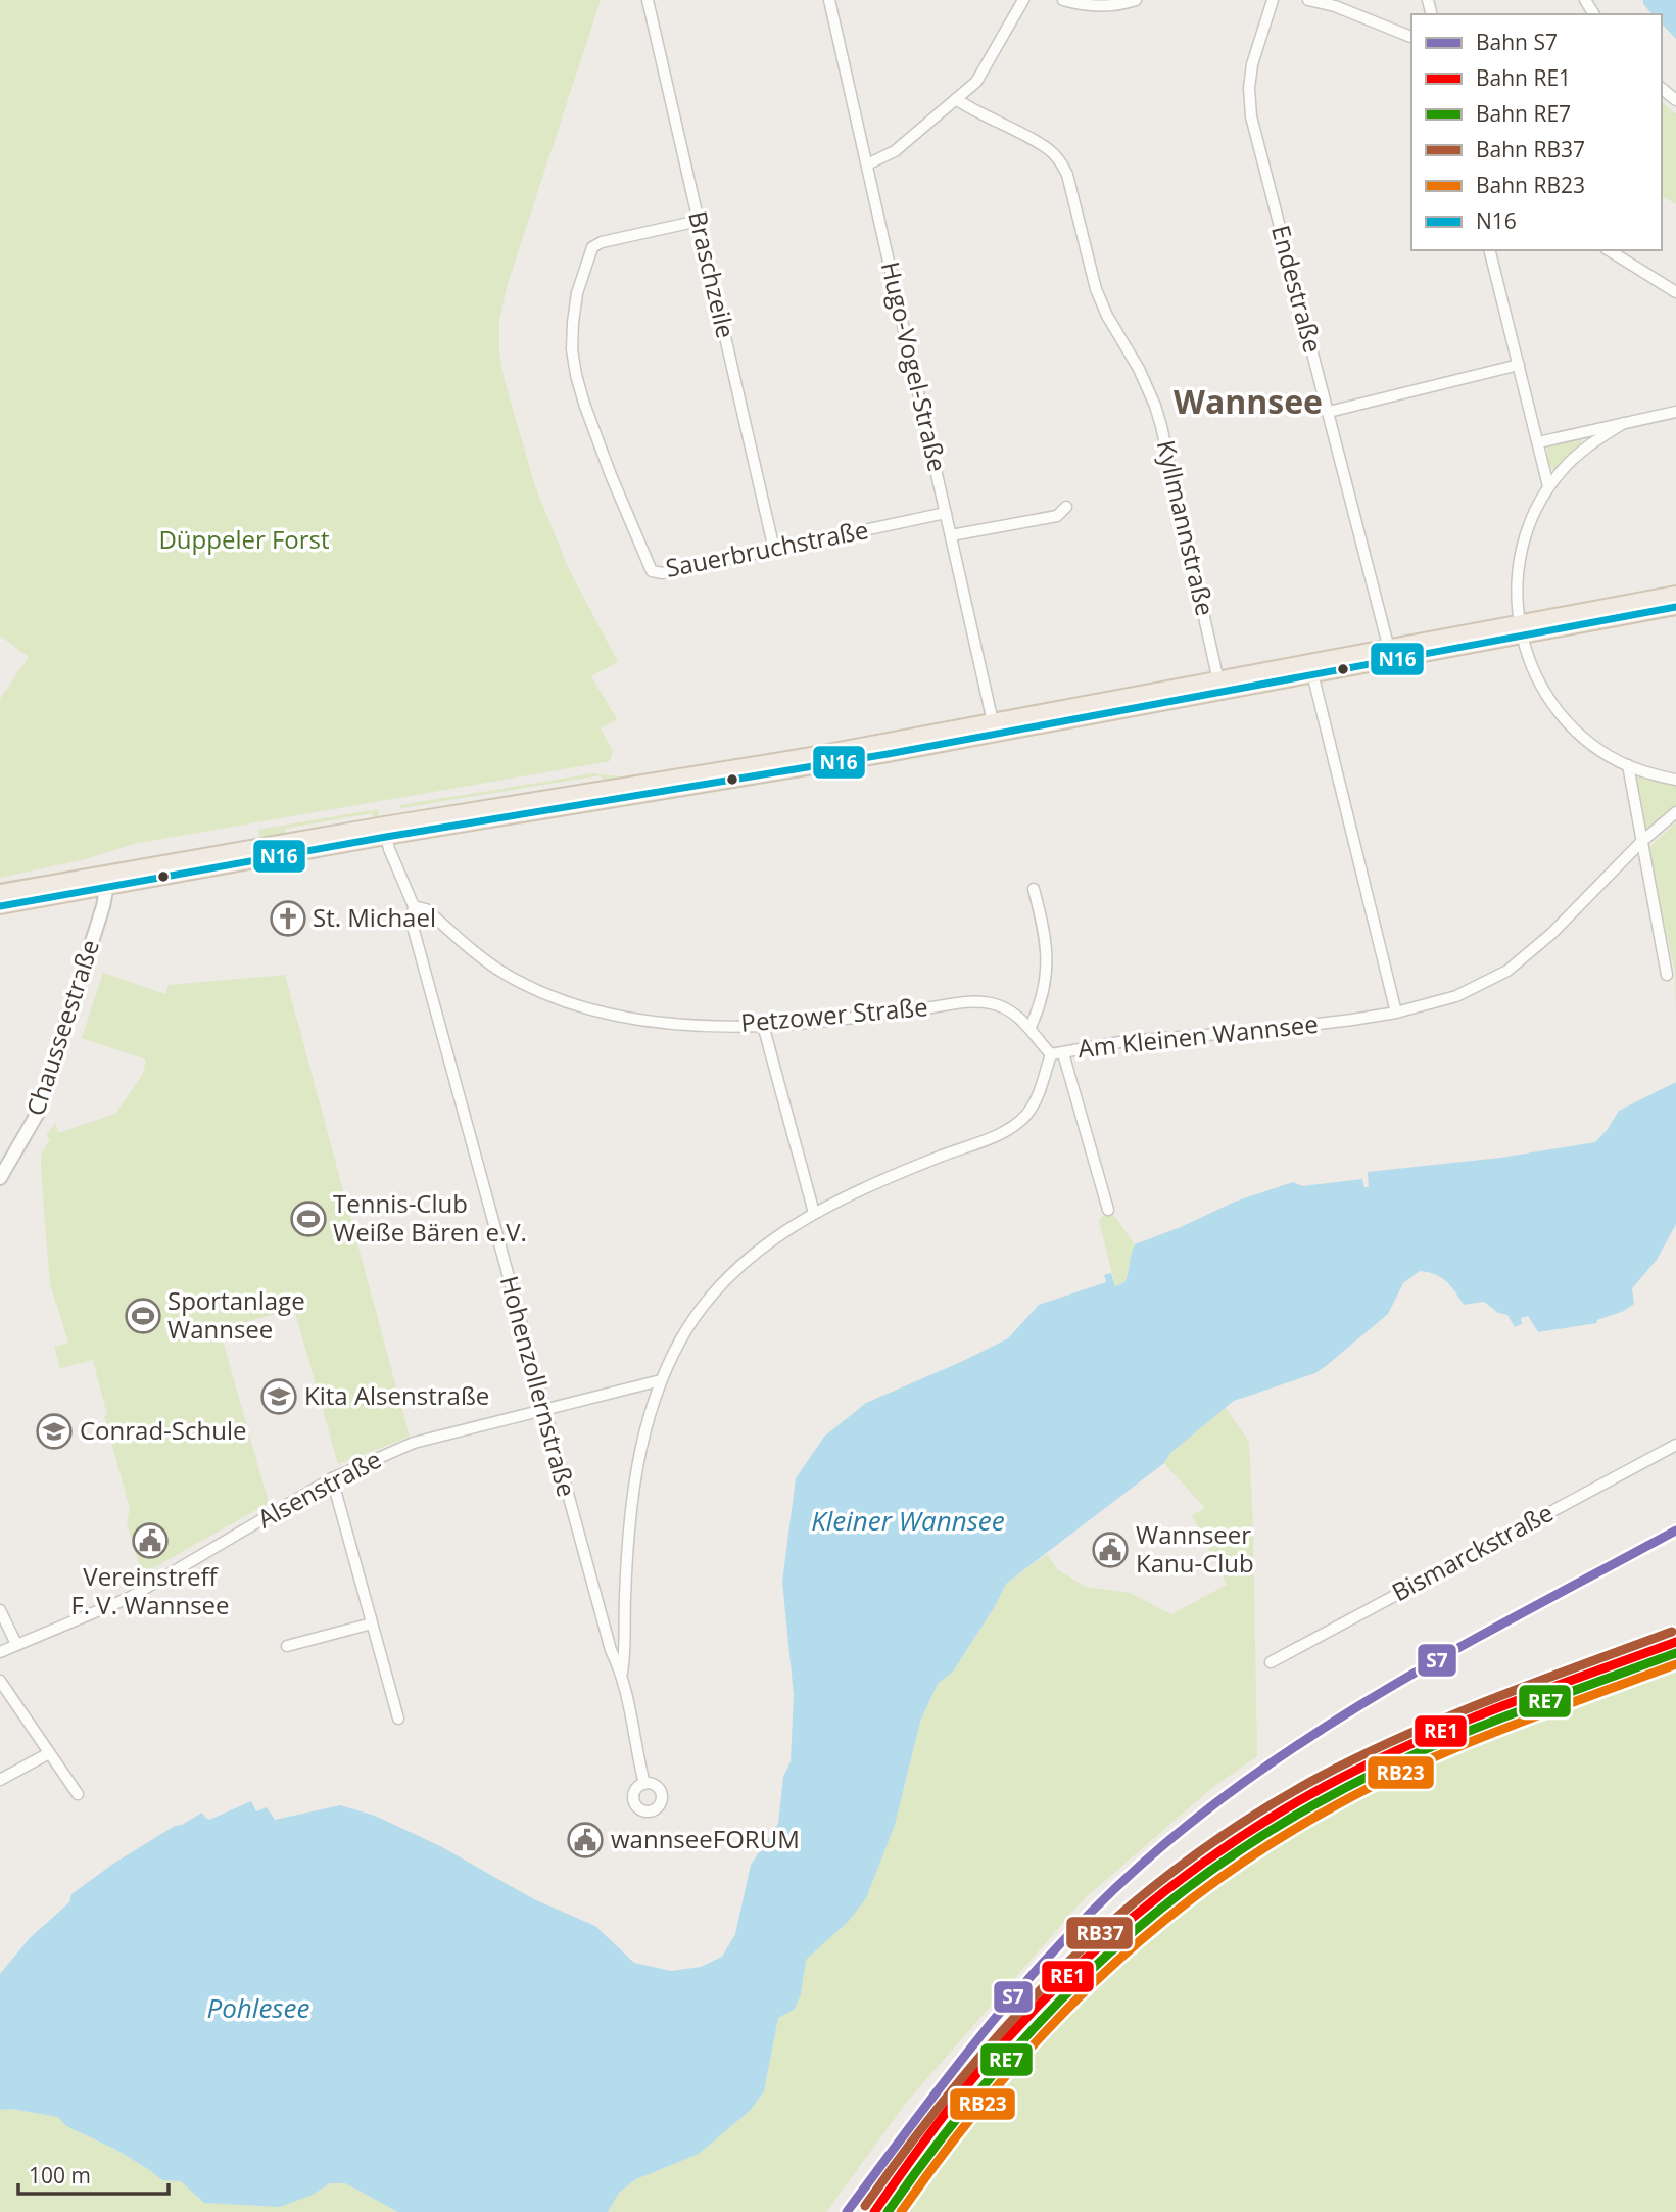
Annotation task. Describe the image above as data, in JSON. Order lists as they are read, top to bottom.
{
  "streets": {
    "street": [
      "Braschzeile",
      "Endestraße",
      "Hugo-Vogel-Straße",
      "Kyllmannstraße",
      "Sauerbruchstraße",
      "Petzower Straße",
      "Chausseestraße",
      "Am Kleinen Wannsee",
      "Hohenzollernstraße",
      "Alsenstraße",
      "Bismarckstraße"
    ]
  },
  "crossings": [
    ["Braschzeile", "Sauerbruchstraße"],
    ["Hugo-Vogel-Straße", "Sauerbruchstraße"],
    ["Petzower Straße", "Am Kleinen Wannsee"],
    ["Petzower Straße", "Hohenzollernstraße"],
    ["Am Kleinen Wannsee", "Hohenzollernstraße"],
    ["Am Kleinen Wannsee", "Alsenstraße"],
    ["Hohenzollernstraße", "Alsenstraße"]
  ],
  "districts": ["Wannsee"],
  "water": ["Kleiner Wannsee", "Pohlesee"],
  "parks": ["Düppeler Forst"],
  "places": {
    "church": ["St. Michael"],
    "sports": ["Tennis-Club Weiße Bären e.V.", "Sportanlage Wannsee"],
    "school or university": ["Kita Alsenstraße", "Conrad-Schule"],
    "public building": ["Vereinstreff F. V. Wannsee", "Wannseer Kanu-Club", "wannseeFORUM"]
  },
  "lines": [
    "transit line N16",
    "rail line S7",
    "rail line RB37",
    "rail line RE1",
    "rail line RE7",
    "rail line RB23"
  ],
  "legend": [
    "Bahn S7",
    "Bahn RE1",
    "Bahn RE7",
    "Bahn RB37",
    "Bahn RB23",
    "N16"
  ],
  "scale_bar": "100 m"
}
